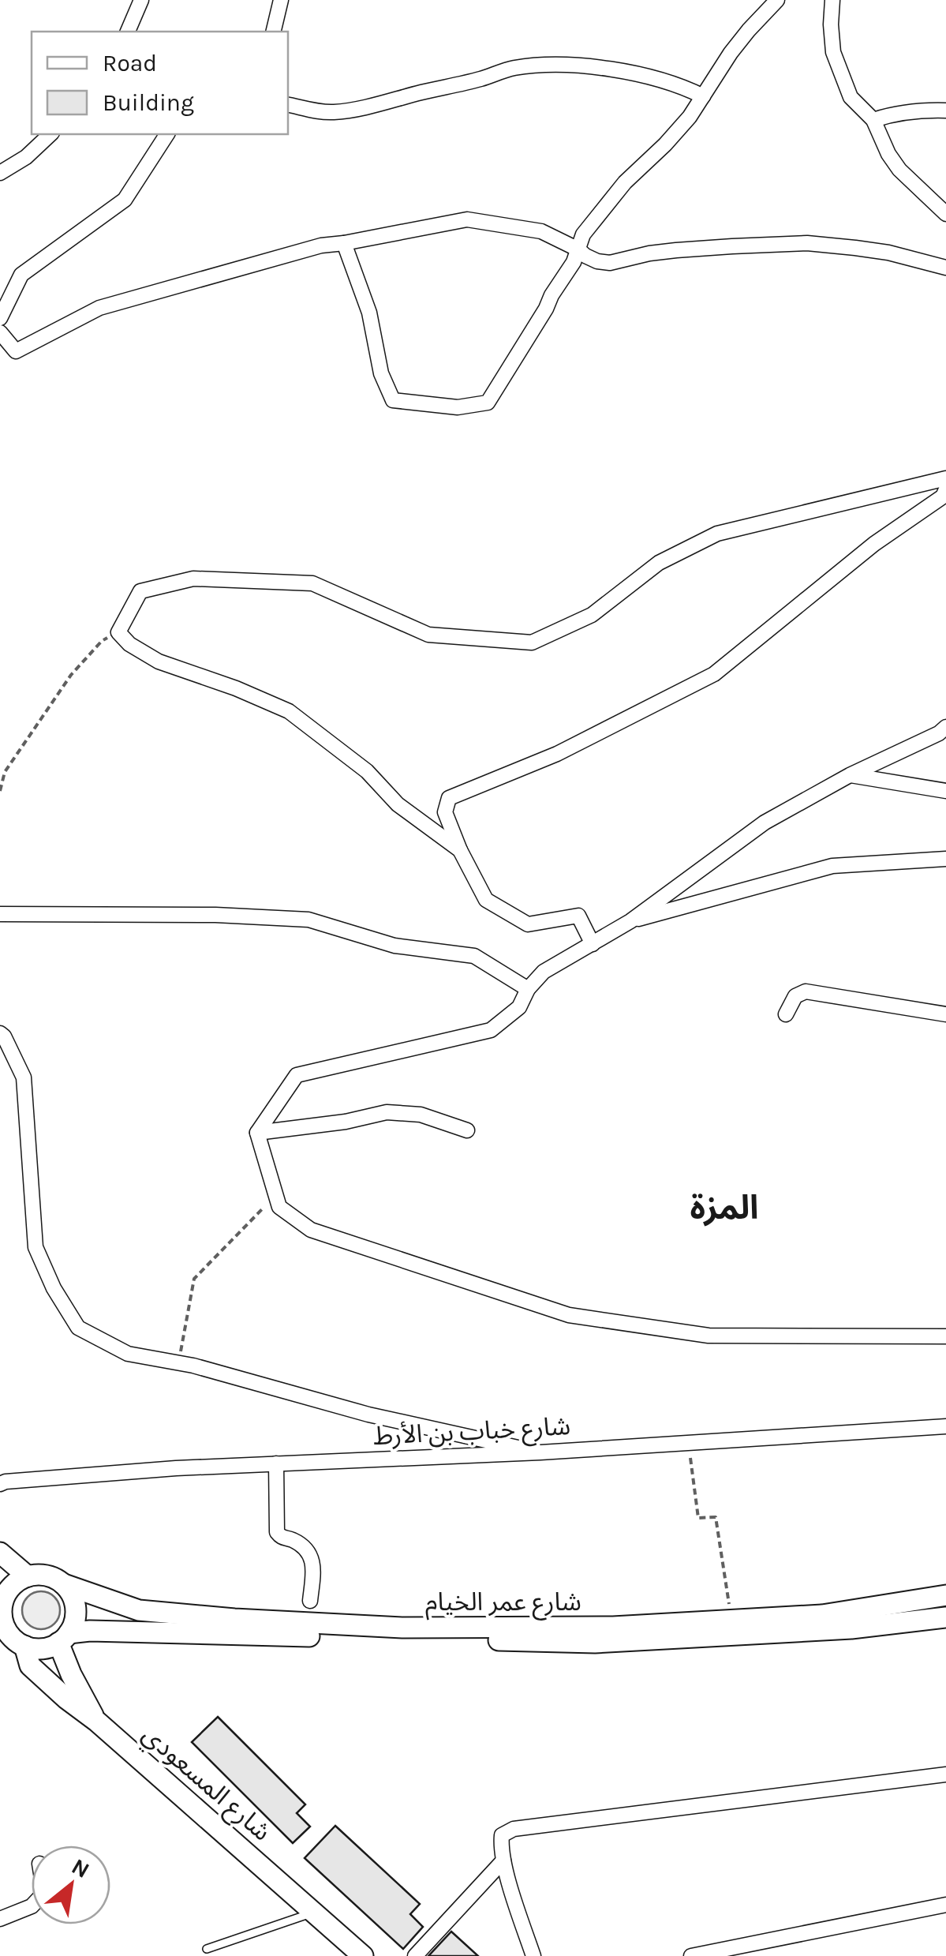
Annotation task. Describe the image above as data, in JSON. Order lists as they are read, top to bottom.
{
  "streets": {
    "street": ["شارع خباب بن الأرط", "شارع عمر الخيام", "شارع المسعودي"]
  },
  "crossings": [
    ["شارع عمر الخيام", "شارع المسعودي"]
  ],
  "districts": ["المزة"],
  "legend": ["Road", "Building"],
  "north": "top right"
}
